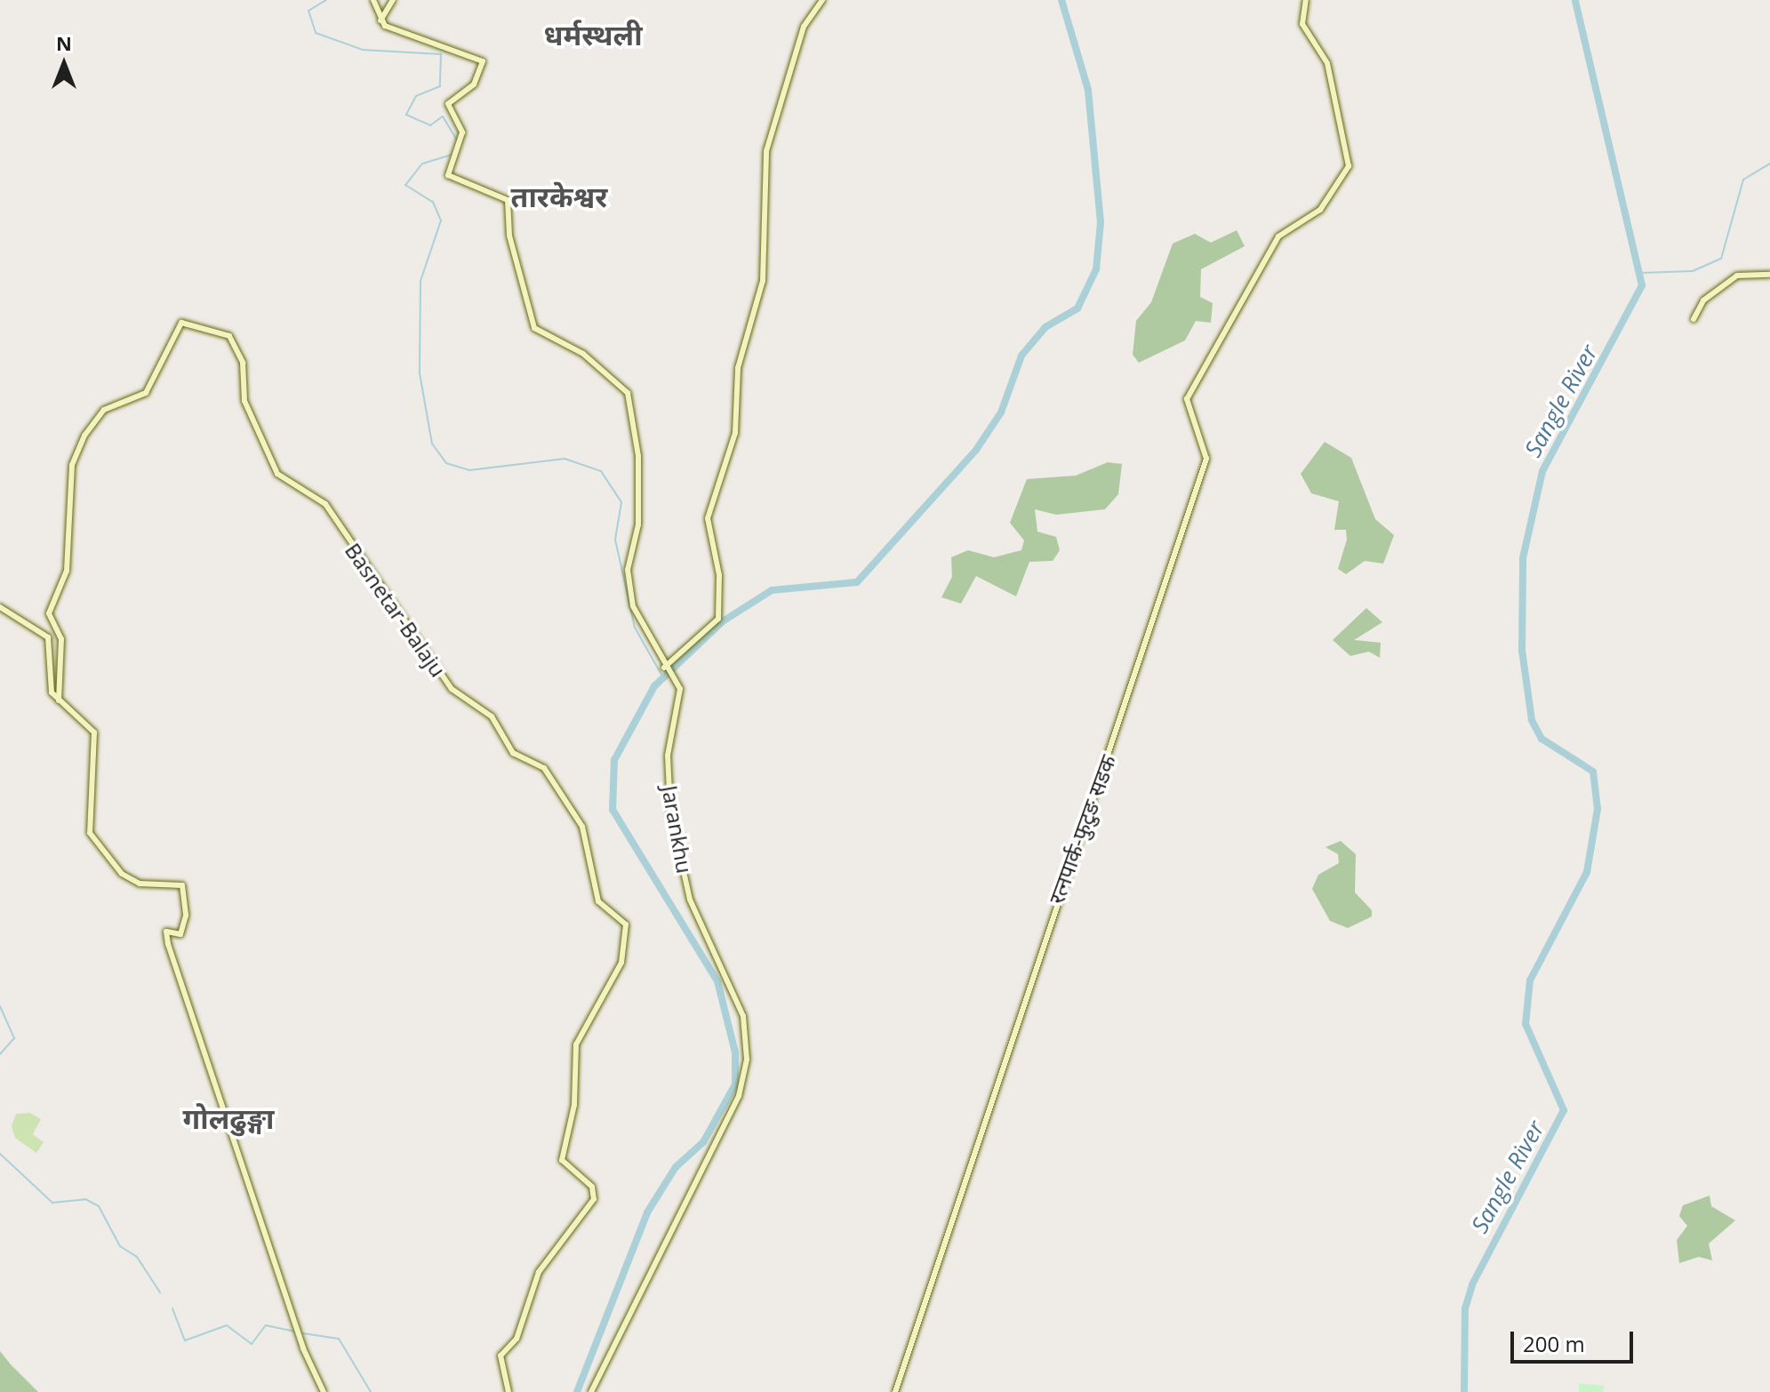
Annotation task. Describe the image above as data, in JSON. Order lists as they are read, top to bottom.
{
  "streets": {
    "street": ["Basnetar-Balaju", "Jarankhu", "रत्नपार्क-फुटुङ सडक"]
  },
  "districts": ["धर्मस्थली", "तारकेश्वर", "गोलढुङ्गा"],
  "water": ["Sangle River"],
  "scale_bar": "200 m",
  "north": "top"
}
